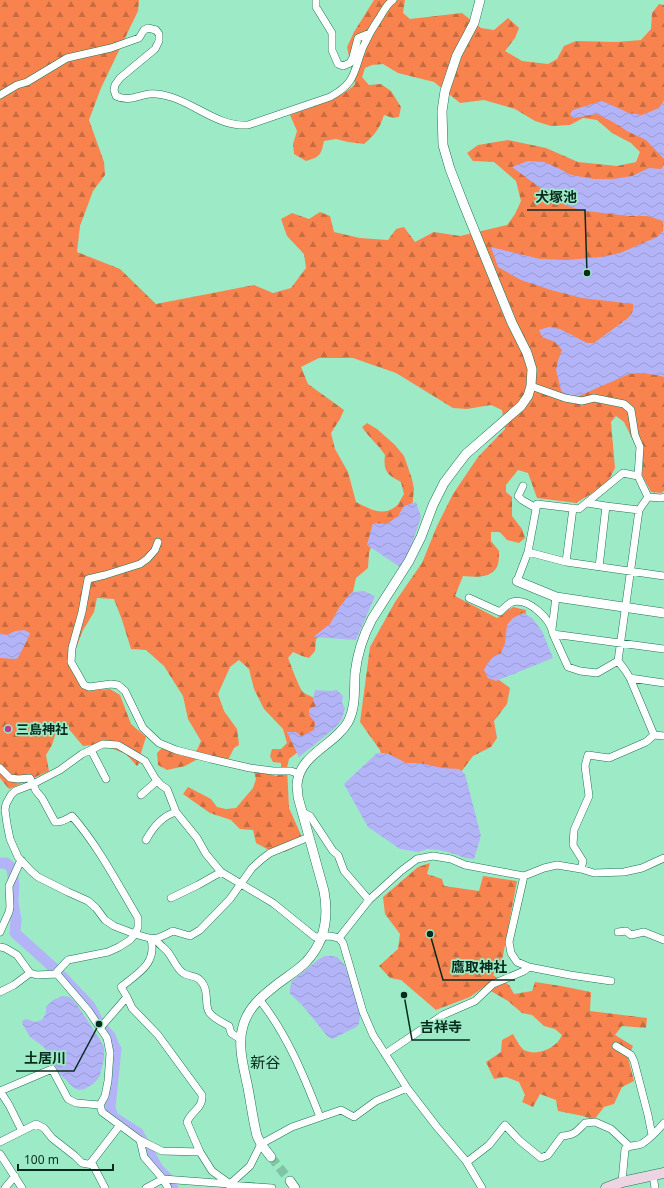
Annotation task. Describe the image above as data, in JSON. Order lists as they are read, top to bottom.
{
  "districts": ["新谷"],
  "places": [
    "犬塚池",
    "三島神社",
    "鷹取神社",
    "吉祥寺",
    "土居川"
  ],
  "scale_bar": "100 m"
}
